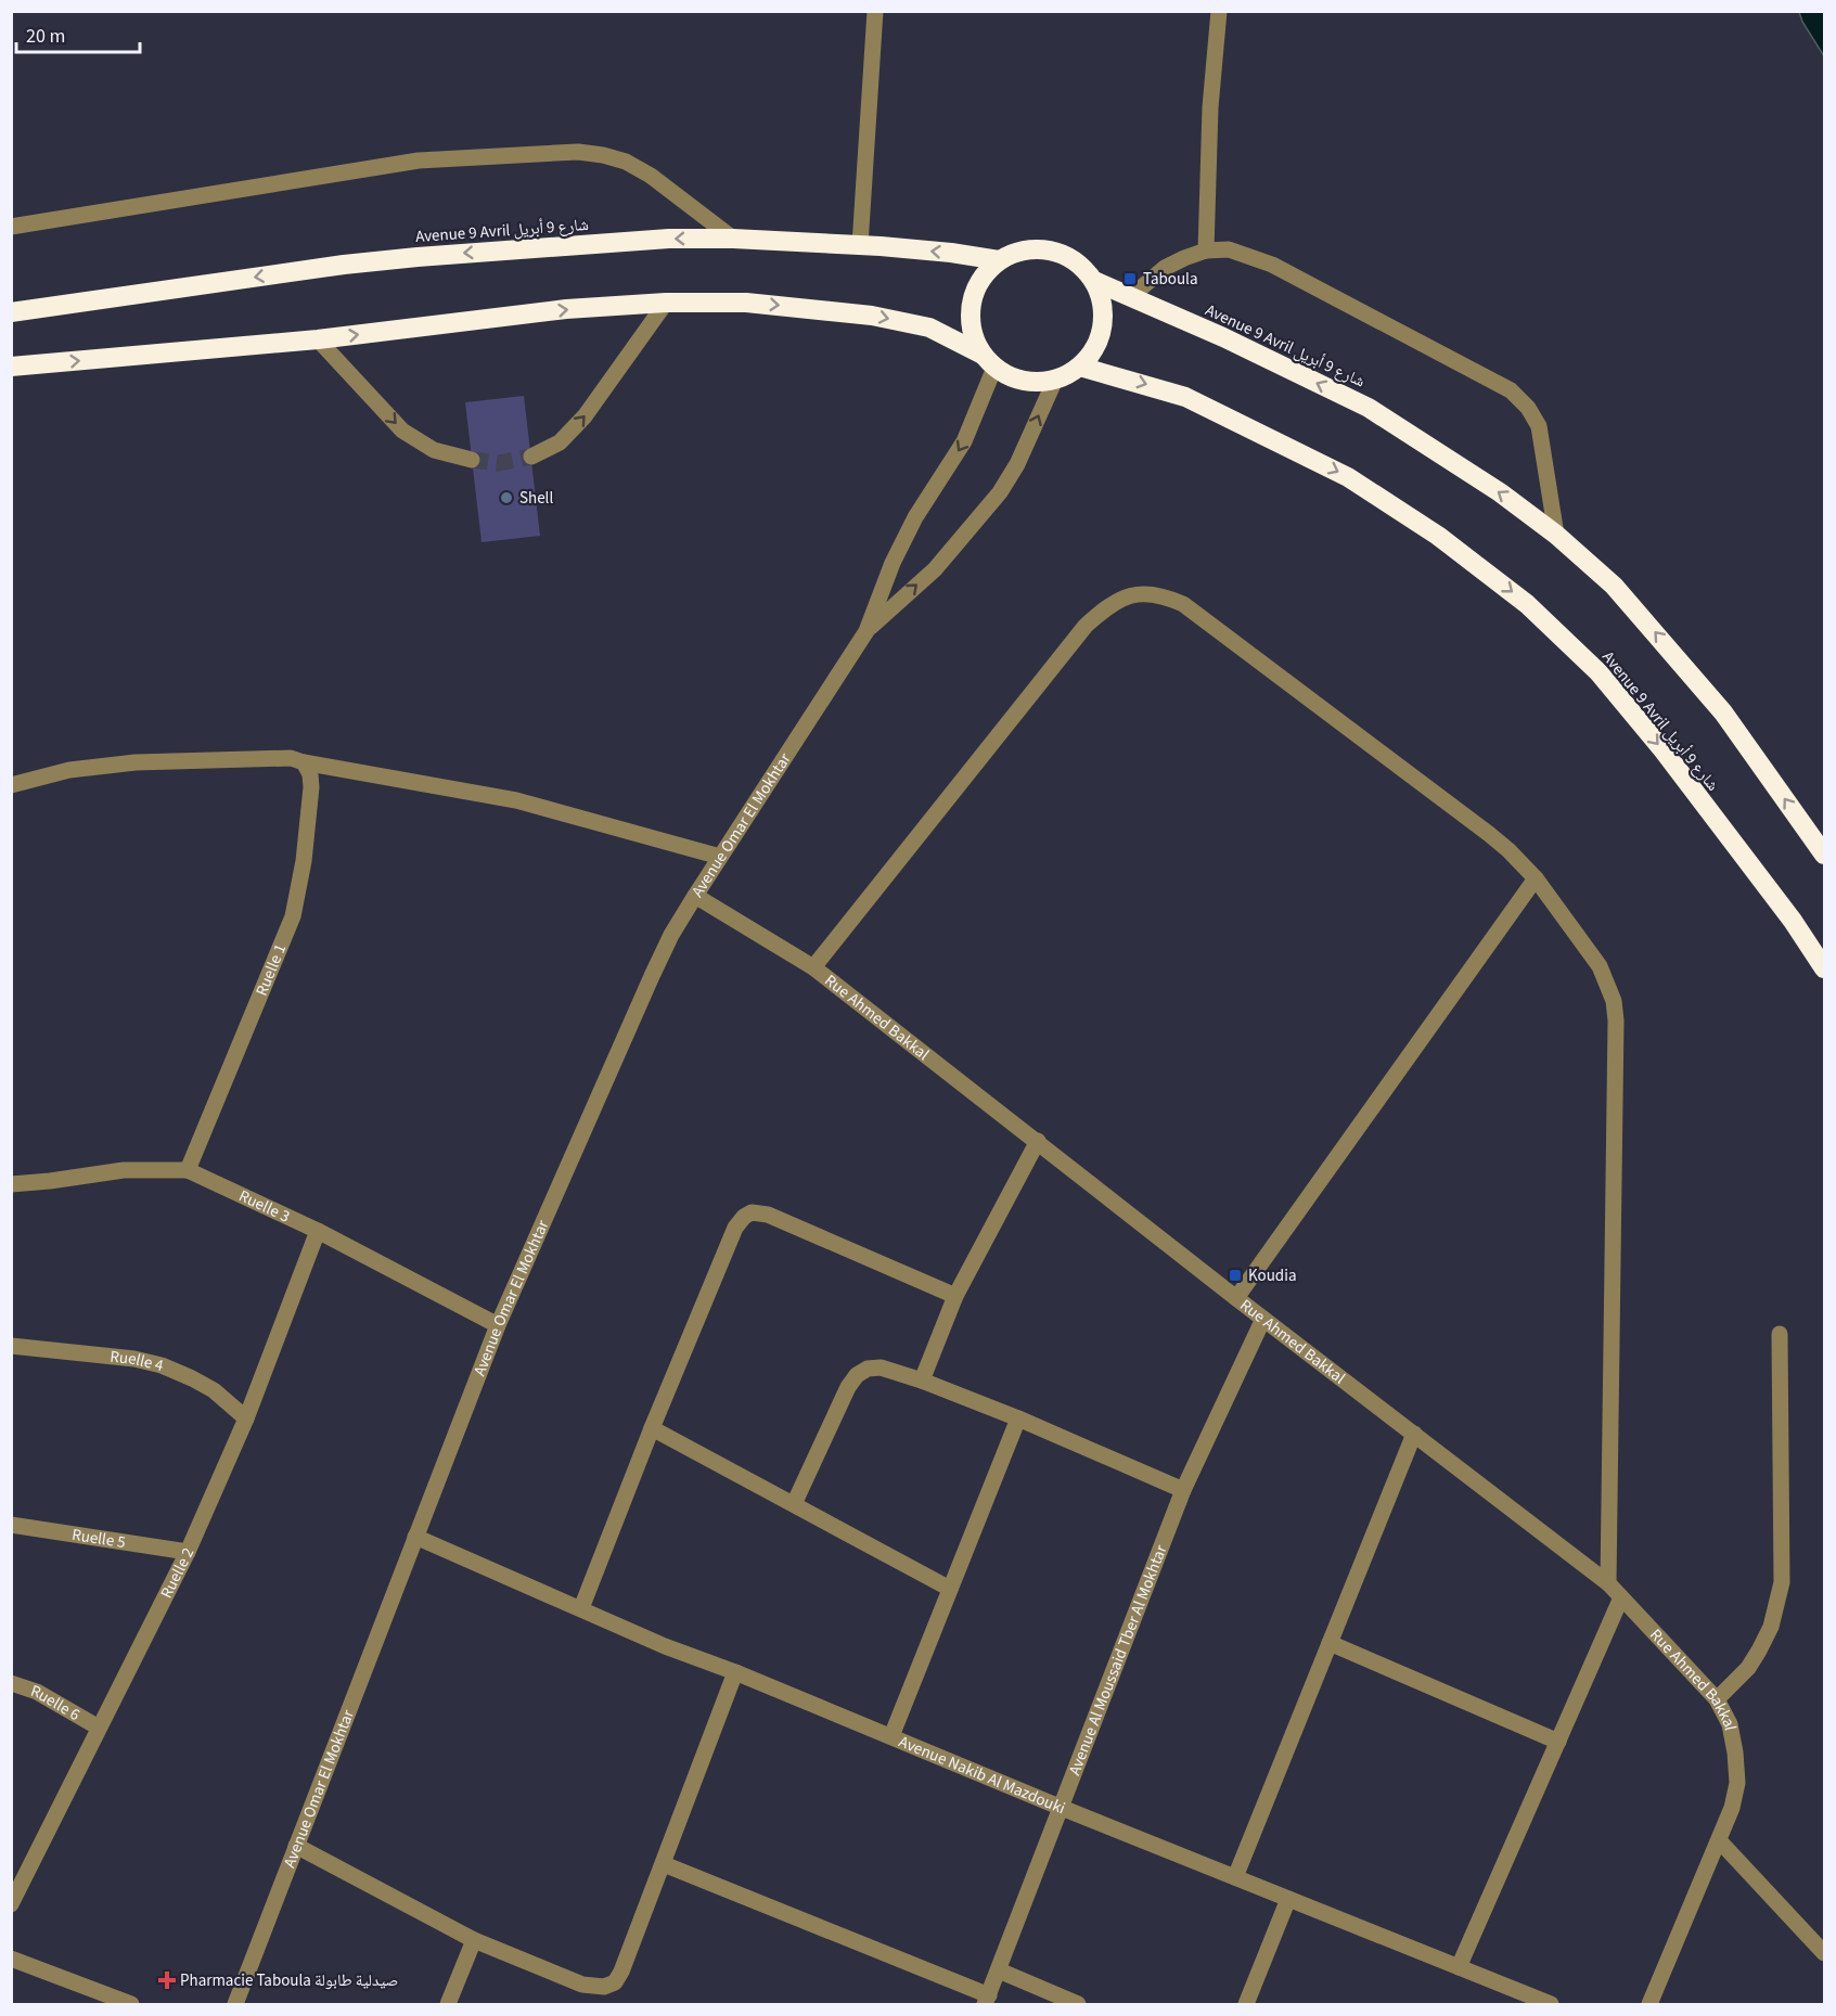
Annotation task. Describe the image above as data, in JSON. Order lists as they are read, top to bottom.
{
  "streets": {
    "highway": ["Avenue 9 Avril شارع 9 أبريل"],
    "street": [
      "Avenue Omar El Mokhtar",
      "Ruelle 1",
      "Rue Ahmed Bakkal",
      "Ruelle 3",
      "Ruelle 4",
      "Ruelle 5",
      "Ruelle 2",
      "Avenue Al Moussaid Tber Al Mokhtar",
      "Ruelle 6",
      "Avenue Nakib Al Mazdouki"
    ]
  },
  "crossings": [
    ["Avenue 9 Avril شارع 9 أبريل", "Avenue Omar El Mokhtar"],
    ["Avenue Omar El Mokhtar", "Rue Ahmed Bakkal"],
    ["Avenue Omar El Mokhtar", "Ruelle 3"],
    ["Avenue Omar El Mokhtar", "Avenue Nakib Al Mazdouki"],
    ["Ruelle 1", "Ruelle 3"],
    ["Rue Ahmed Bakkal", "Avenue Al Moussaid Tber Al Mokhtar"],
    ["Ruelle 3", "Ruelle 2"],
    ["Ruelle 4", "Ruelle 2"],
    ["Ruelle 5", "Ruelle 2"],
    ["Ruelle 2", "Ruelle 6"],
    ["Avenue Al Moussaid Tber Al Mokhtar", "Avenue Nakib Al Mazdouki"]
  ],
  "places": {
    "transit": ["Taboula", "Koudia"],
    "other": ["Shell"],
    "health": ["Pharmacie Taboula صيدلية طابولة"]
  },
  "scale_bar": "20 m"
}
